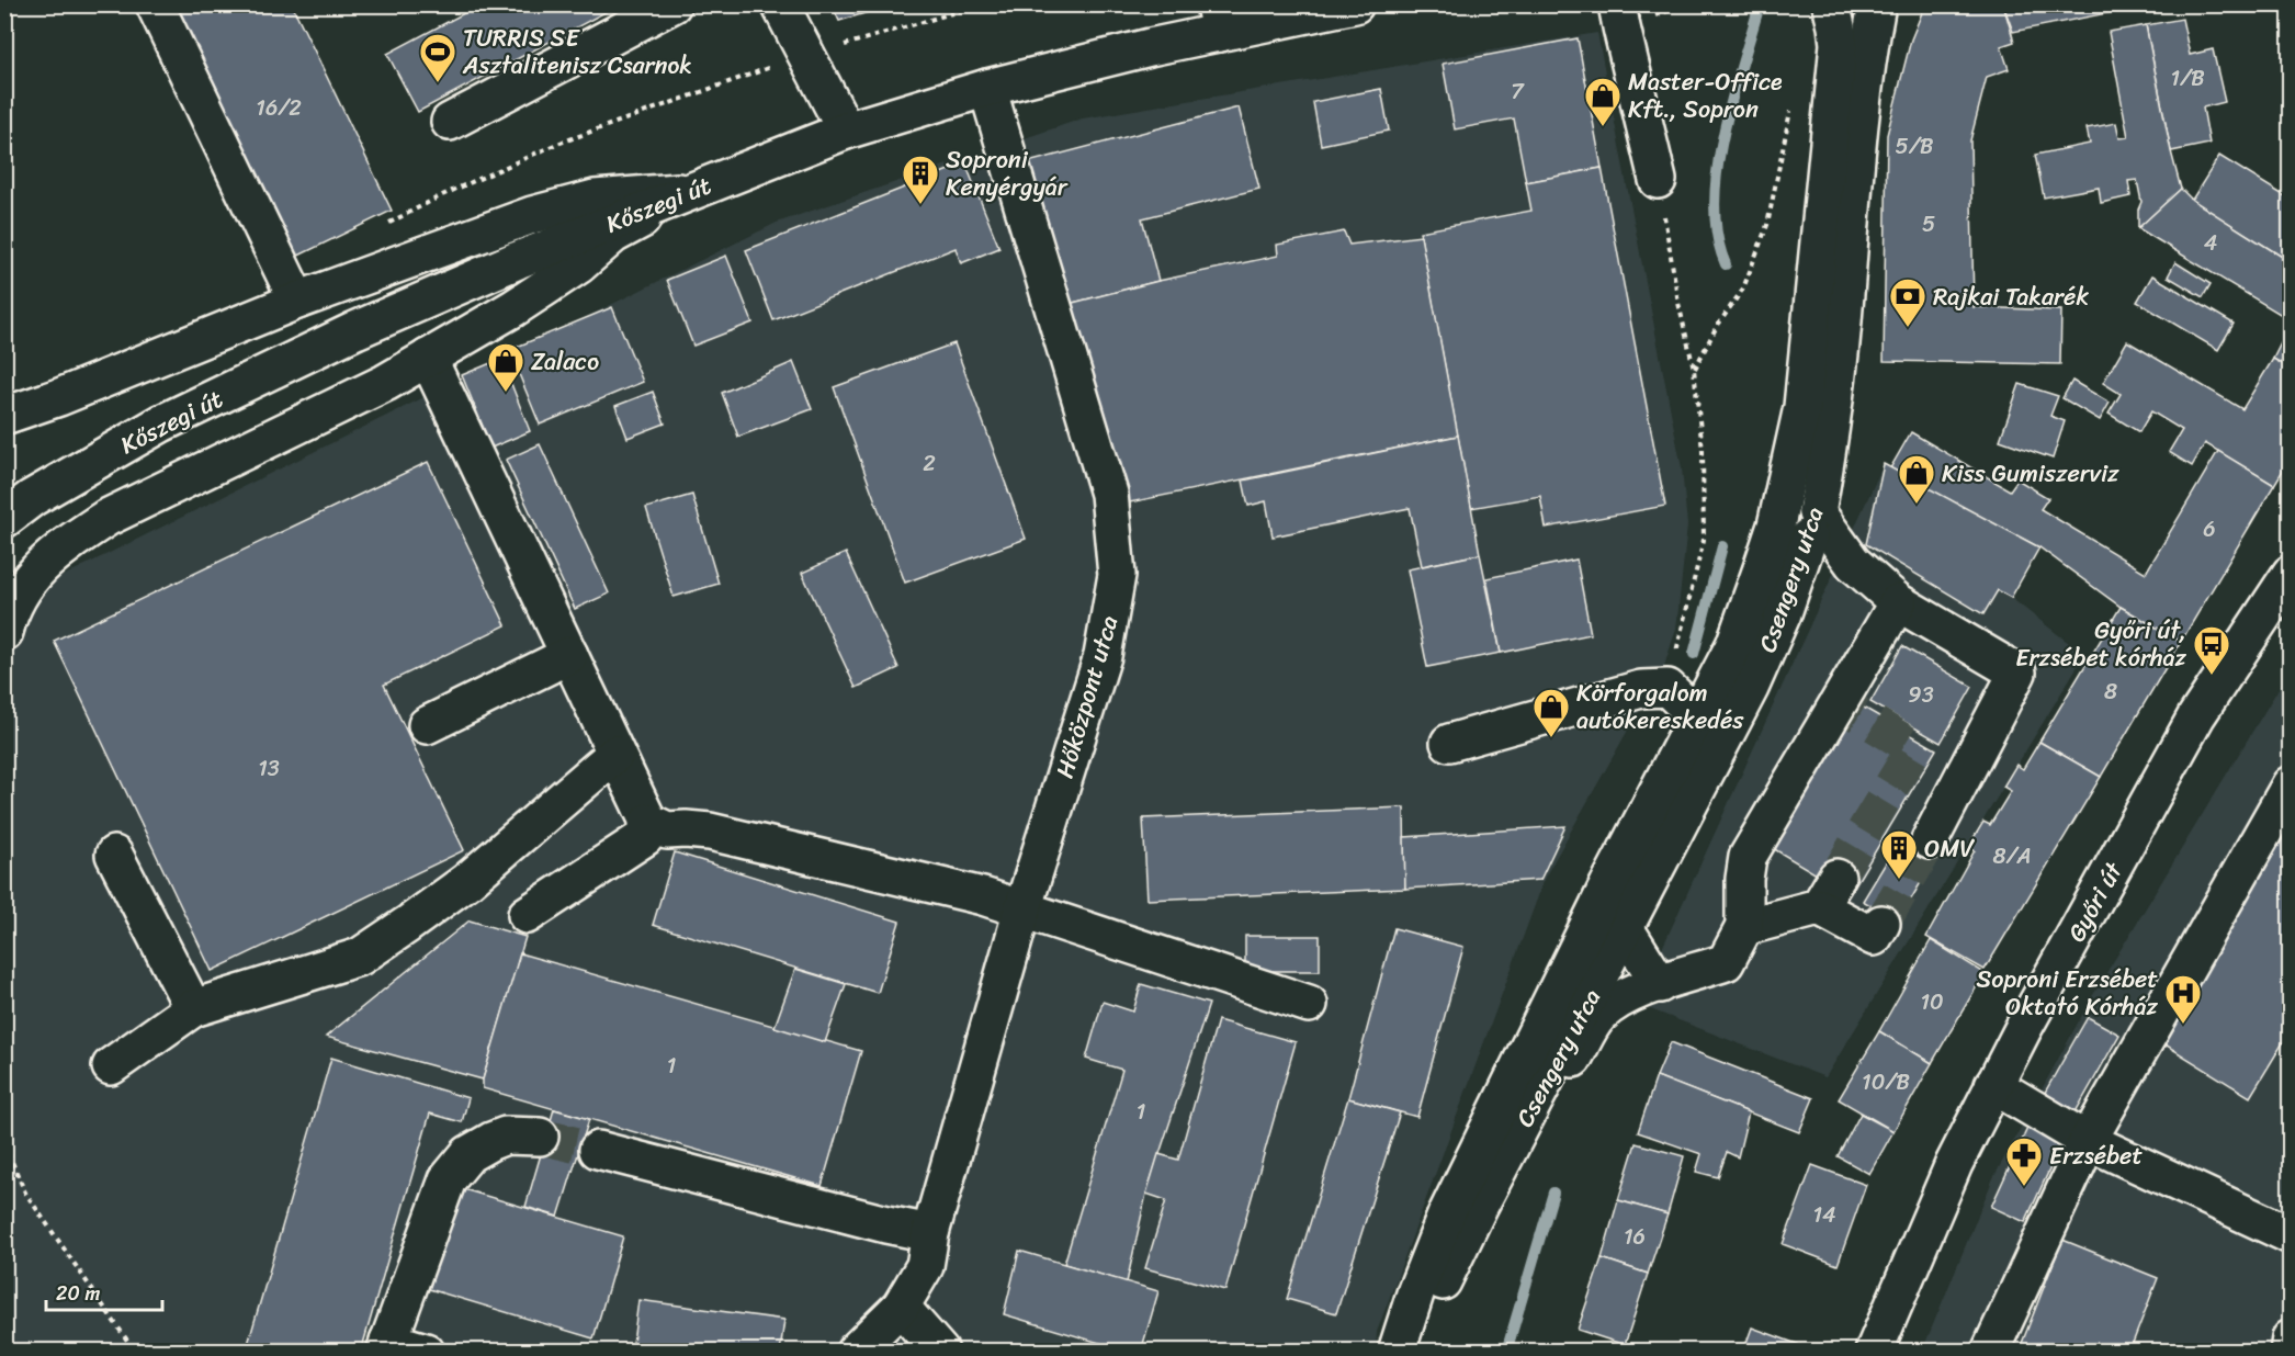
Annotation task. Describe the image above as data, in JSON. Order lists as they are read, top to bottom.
{
  "streets": {
    "main road": [
      "Kőszegi út",
      "Csengery utca",
      "Hőközpont utca",
      "Győri út"
    ]
  },
  "crossings": [
    ["Kőszegi út", "Hőközpont utca"]
  ],
  "places": {
    "sports": ["TURRIS SE Asztalitenisz Csarnok"],
    "shop": [
      "Master-Office Kft., Sopron",
      "Zalaco",
      "Kiss Gumiszerviz",
      "Körforgalom autókereskedés"
    ],
    "building": ["Soproni Kenyérgyár", "OMV"],
    "bank": ["Rajkai Takarék"],
    "bus stop": ["Győri út, Erzsébet kórház"],
    "hospital": ["Soproni Erzsébet Oktató Kórház"],
    "pharmacy": ["Erzsébet"]
  },
  "house_numbers": [
    "1/B",
    "7",
    "16/2",
    "5/B",
    "5",
    "4",
    "2",
    "6",
    "8",
    "93",
    "13",
    "8/A",
    "10",
    "1",
    "10/B",
    "1",
    "14",
    "16"
  ],
  "scale_bar": "20 m"
}
